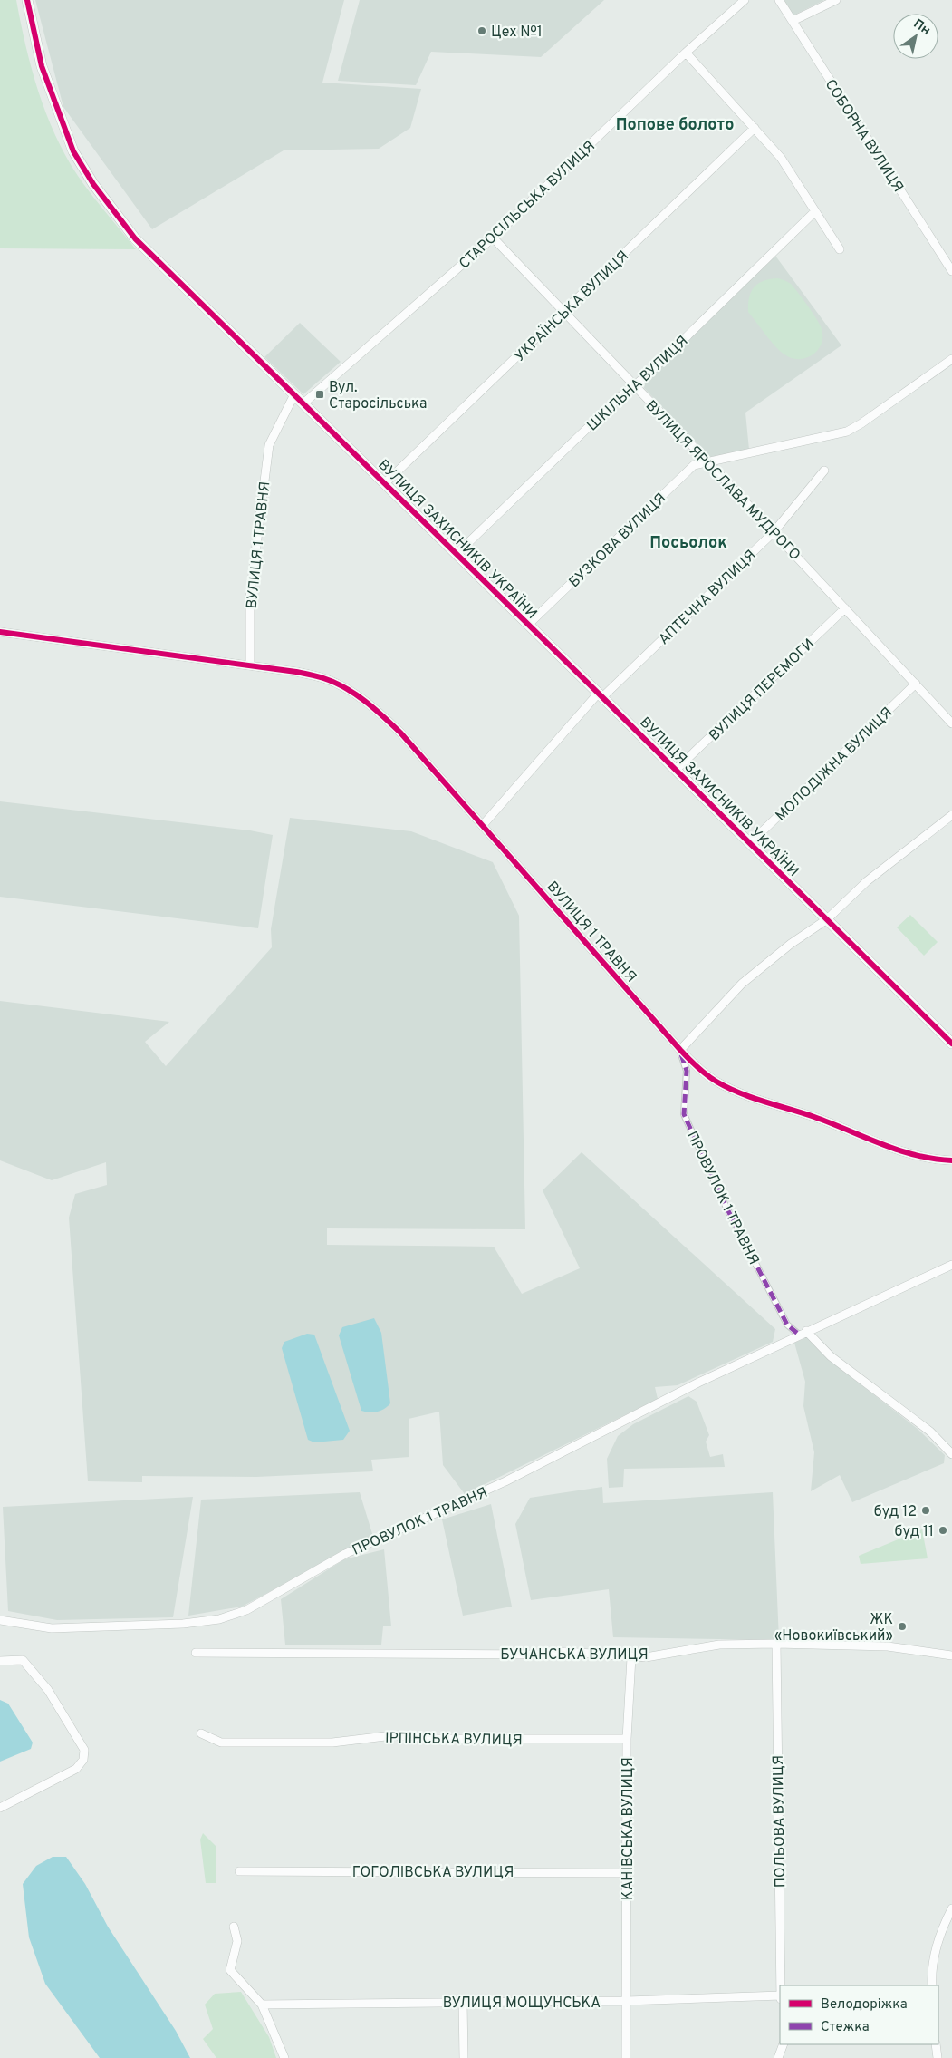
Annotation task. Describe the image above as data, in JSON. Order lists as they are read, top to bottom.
{
  "streets": {
    "street": [
      "СОБОРНА ВУЛИЦЯ",
      "СТАРОСІЛЬСЬКА ВУЛИЦЯ",
      "УКРАЇНСЬКА ВУЛИЦЯ",
      "ШКІЛЬНА ВУЛИЦЯ",
      "ВУЛИЦЯ ЯРОСЛАВА МУДРОГО",
      "ВУЛИЦЯ ЗАХИСНИКІВ УКРАЇНИ",
      "БУЗКОВА ВУЛИЦЯ",
      "ВУЛИЦЯ 1 ТРАВНЯ",
      "АПТЕЧНА ВУЛИЦЯ",
      "ВУЛИЦЯ ПЕРЕМОГИ",
      "МОЛОДІЖНА ВУЛИЦЯ",
      "ПРОВУЛОК 1 ТРАВНЯ",
      "БУЧАНСЬКА ВУЛИЦЯ",
      "ІРПІНСЬКА ВУЛИЦЯ",
      "ПОЛЬОВА ВУЛИЦЯ",
      "КАНІВСЬКА ВУЛИЦЯ",
      "ГОГОЛІВСЬКА ВУЛИЦЯ",
      "ВУЛИЦЯ МОЩУНСЬКА"
    ]
  },
  "crossings": [
    ["СТАРОСІЛЬСЬКА ВУЛИЦЯ", "ВУЛИЦЯ ЯРОСЛАВА МУДРОГО"],
    ["СТАРОСІЛЬСЬКА ВУЛИЦЯ", "ВУЛИЦЯ ЗАХИСНИКІВ УКРАЇНИ"],
    ["УКРАЇНСЬКА ВУЛИЦЯ", "ВУЛИЦЯ ЯРОСЛАВА МУДРОГО"],
    ["УКРАЇНСЬКА ВУЛИЦЯ", "ВУЛИЦЯ ЗАХИСНИКІВ УКРАЇНИ"],
    ["ШКІЛЬНА ВУЛИЦЯ", "ВУЛИЦЯ ЯРОСЛАВА МУДРОГО"],
    ["ШКІЛЬНА ВУЛИЦЯ", "ВУЛИЦЯ ЗАХИСНИКІВ УКРАЇНИ"],
    ["ВУЛИЦЯ ЯРОСЛАВА МУДРОГО", "БУЗКОВА ВУЛИЦЯ"],
    ["ВУЛИЦЯ ЯРОСЛАВА МУДРОГО", "АПТЕЧНА ВУЛИЦЯ"],
    ["ВУЛИЦЯ ЯРОСЛАВА МУДРОГО", "ВУЛИЦЯ ПЕРЕМОГИ"],
    ["ВУЛИЦЯ ЯРОСЛАВА МУДРОГО", "МОЛОДІЖНА ВУЛИЦЯ"],
    ["ВУЛИЦЯ ЗАХИСНИКІВ УКРАЇНИ", "БУЗКОВА ВУЛИЦЯ"],
    ["ВУЛИЦЯ ЗАХИСНИКІВ УКРАЇНИ", "АПТЕЧНА ВУЛИЦЯ"],
    ["ВУЛИЦЯ ЗАХИСНИКІВ УКРАЇНИ", "ВУЛИЦЯ ПЕРЕМОГИ"],
    ["ВУЛИЦЯ ЗАХИСНИКІВ УКРАЇНИ", "МОЛОДІЖНА ВУЛИЦЯ"],
    ["ВУЛИЦЯ 1 ТРАВНЯ", "АПТЕЧНА ВУЛИЦЯ"],
    ["ВУЛИЦЯ 1 ТРАВНЯ", "ПРОВУЛОК 1 ТРАВНЯ"],
    ["БУЧАНСЬКА ВУЛИЦЯ", "ПОЛЬОВА ВУЛИЦЯ"],
    ["БУЧАНСЬКА ВУЛИЦЯ", "КАНІВСЬКА ВУЛИЦЯ"],
    ["ІРПІНСЬКА ВУЛИЦЯ", "КАНІВСЬКА ВУЛИЦЯ"],
    ["КАНІВСЬКА ВУЛИЦЯ", "ГОГОЛІВСЬКА ВУЛИЦЯ"],
    ["КАНІВСЬКА ВУЛИЦЯ", "ВУЛИЦЯ МОЩУНСЬКА"]
  ],
  "districts": ["Попове болото", "Посьолок"],
  "places": {
    "other": [
      "Цех №1",
      "буд 12",
      "буд 11",
      "ЖК «Новокиївський»"
    ],
    "transit": ["Вул. Старосільська"]
  },
  "legend": ["Велодоріжка", "Стежка"],
  "north": "top right"
}
